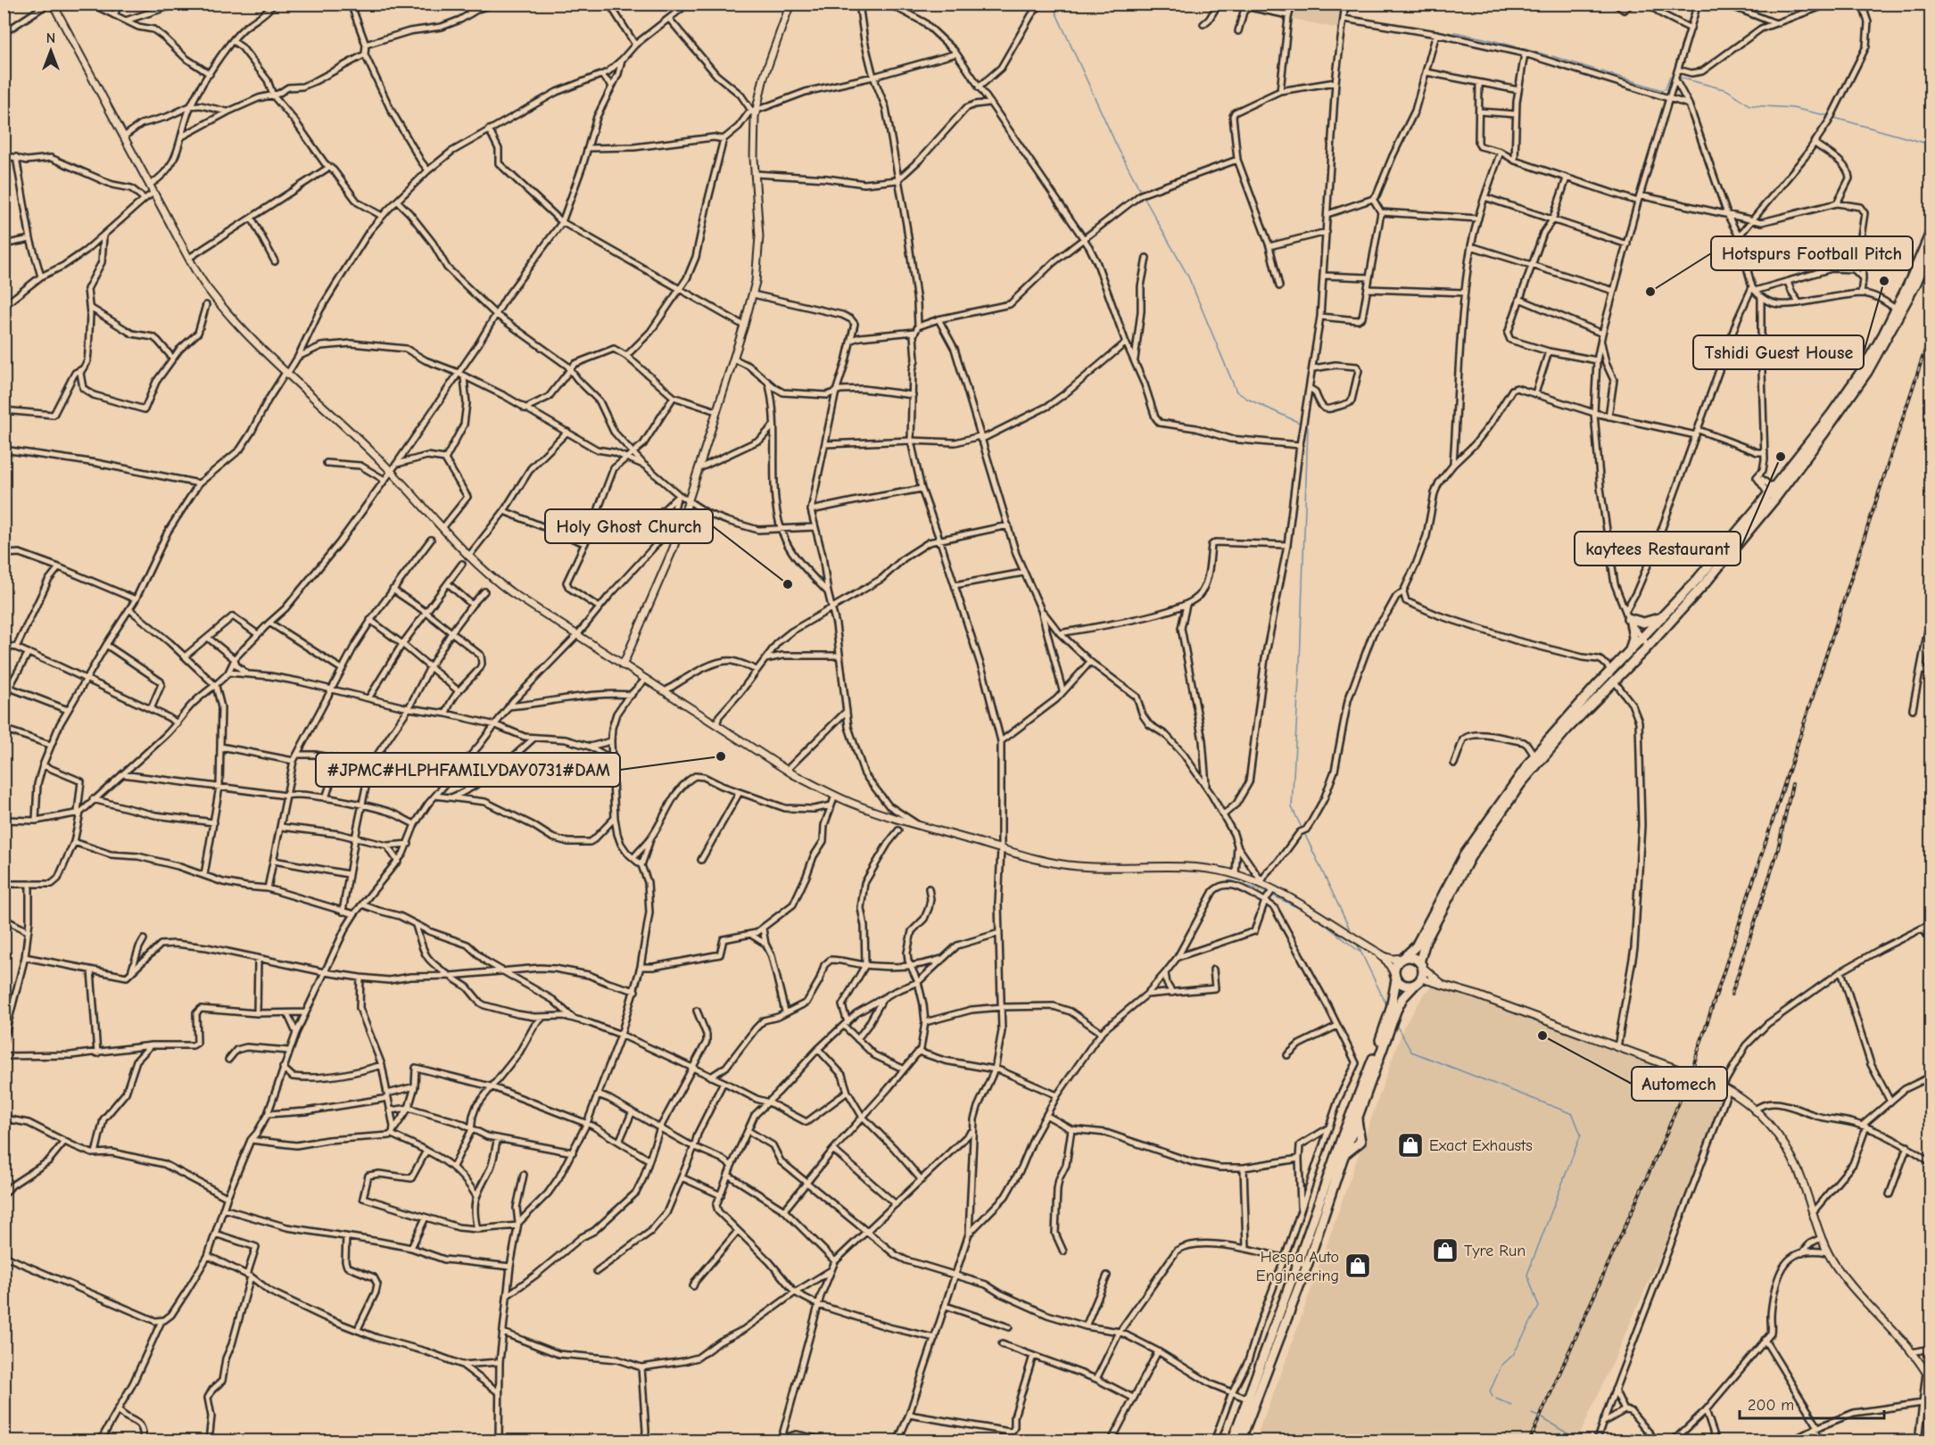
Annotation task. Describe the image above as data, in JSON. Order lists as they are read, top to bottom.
{
  "places": {
    "other": [
      "Tshidi Guest House",
      "Hotspurs Football Pitch",
      "kaytees Restaurant",
      "Holy Ghost Church",
      "#JPMC#HLPHFAMILYDAY0731#DAM",
      "Automech"
    ],
    "shop": ["Exact Exhausts", "Tyre Run", "Hespa Auto Engineering"]
  },
  "scale_bar": "200 m",
  "north": "top"
}
